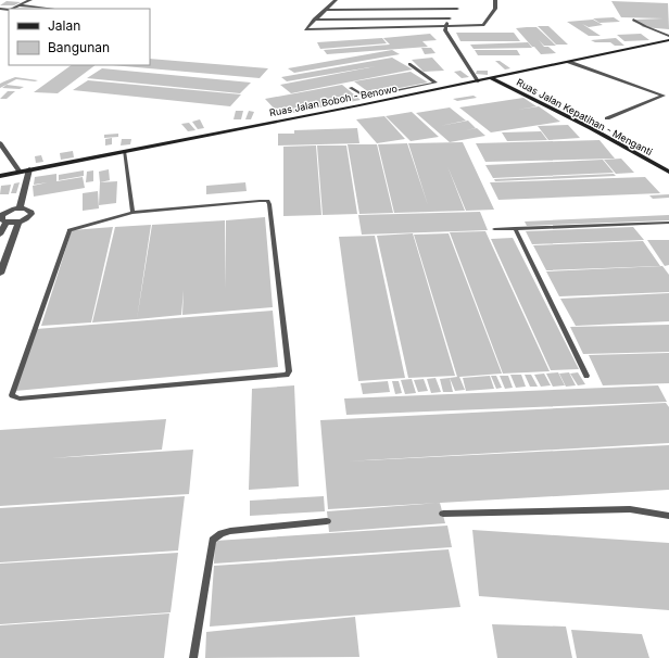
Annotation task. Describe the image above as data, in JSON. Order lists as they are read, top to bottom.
{
  "streets": {
    "main road": ["Ruas Jalan Boboh - Benowo", "Ruas Jalan Kepatihan - Menganti"]
  },
  "crossings": [
    ["Ruas Jalan Boboh - Benowo", "Ruas Jalan Kepatihan - Menganti"]
  ],
  "legend": ["Jalan", "Bangunan"]
}
